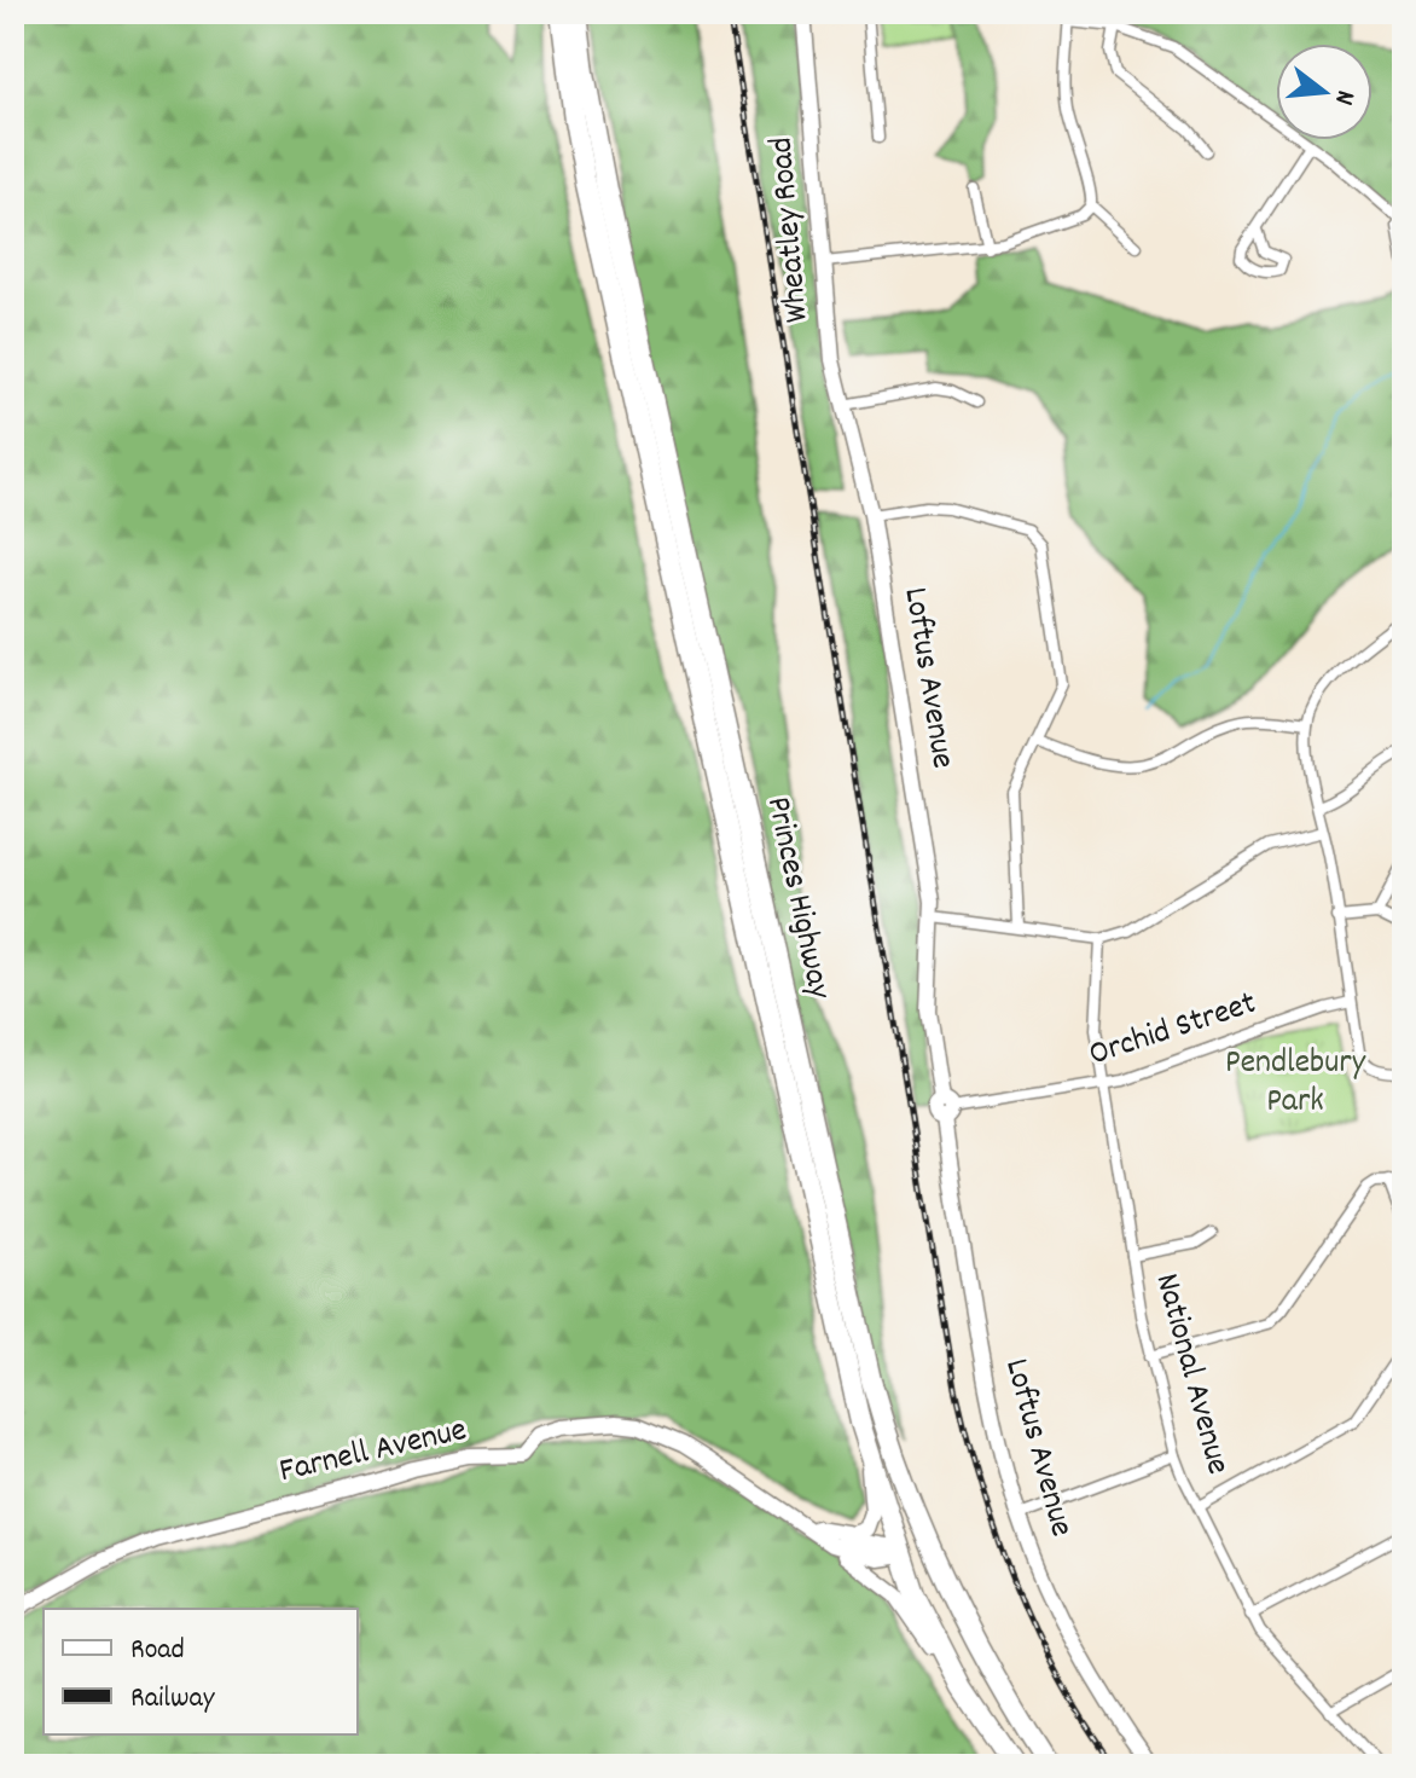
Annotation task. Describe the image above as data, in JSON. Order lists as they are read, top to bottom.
{
  "streets": {
    "highway": ["Princes Highway"],
    "street": [
      "Wheatley Road",
      "Loftus Avenue",
      "Orchid Street",
      "National Avenue",
      "Farnell Avenue"
    ]
  },
  "crossings": [
    ["Wheatley Road", "Loftus Avenue"],
    ["Loftus Avenue", "Orchid Street"],
    ["Princes Highway", "Farnell Avenue"],
    ["Orchid Street", "National Avenue"]
  ],
  "parks": ["Pendlebury Park"],
  "legend": ["Road", "Railway"],
  "north": "right"
}
